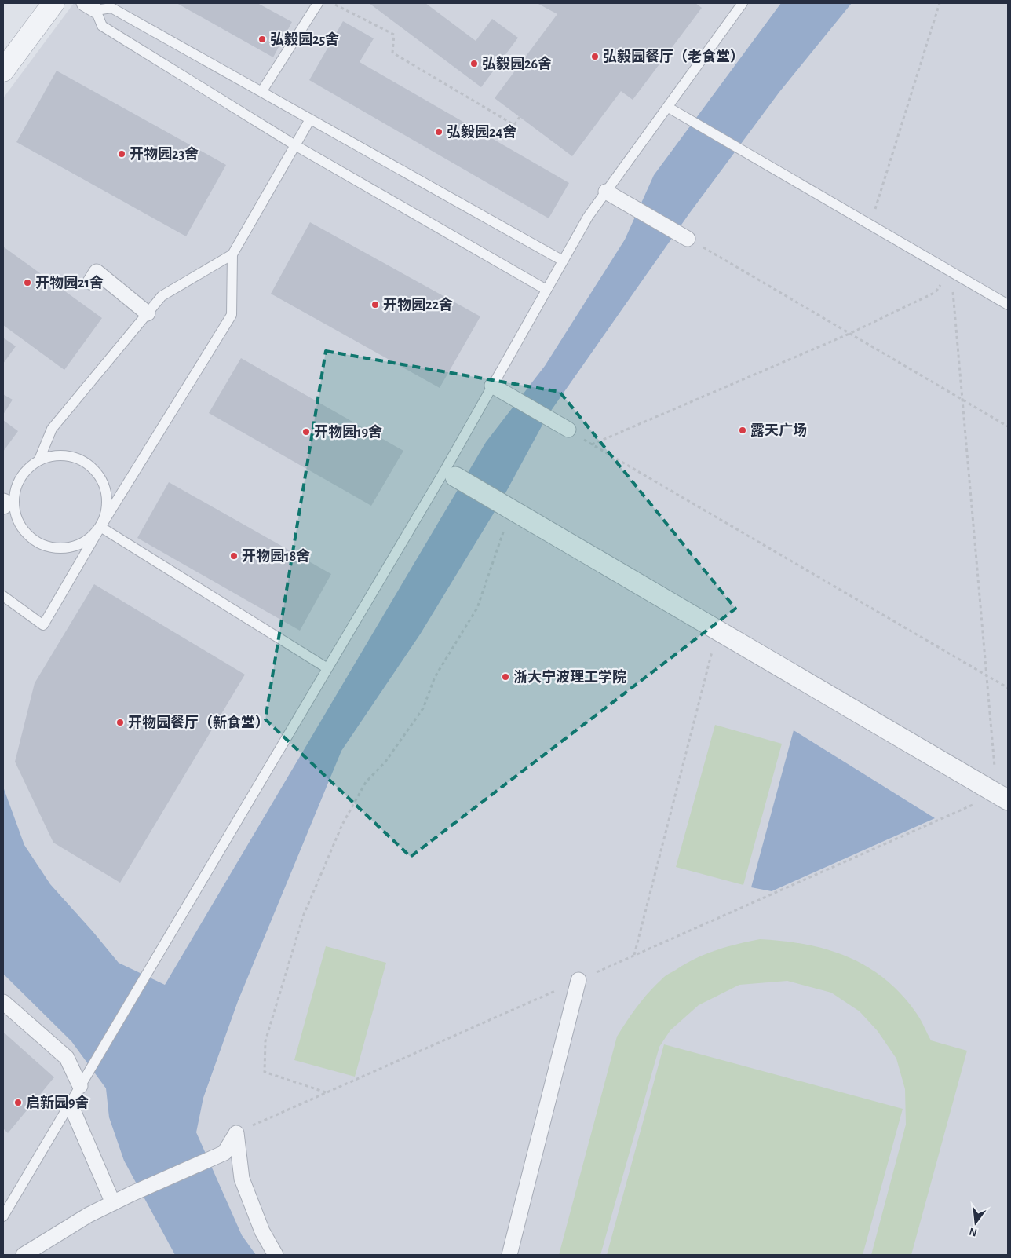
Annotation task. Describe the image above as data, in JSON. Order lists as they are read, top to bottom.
{
  "places": [
    "弘毅园25舍",
    "弘毅园餐厅（老食堂）",
    "弘毅园26舍",
    "弘毅园24舍",
    "开物园23舍",
    "开物园21舍",
    "开物园22舍",
    "露天广场",
    "开物园19舍",
    "开物园18舍",
    "浙大宁波理工学院",
    "开物园餐厅（新食堂）",
    "启新园9舍"
  ],
  "north": "bottom"
}
